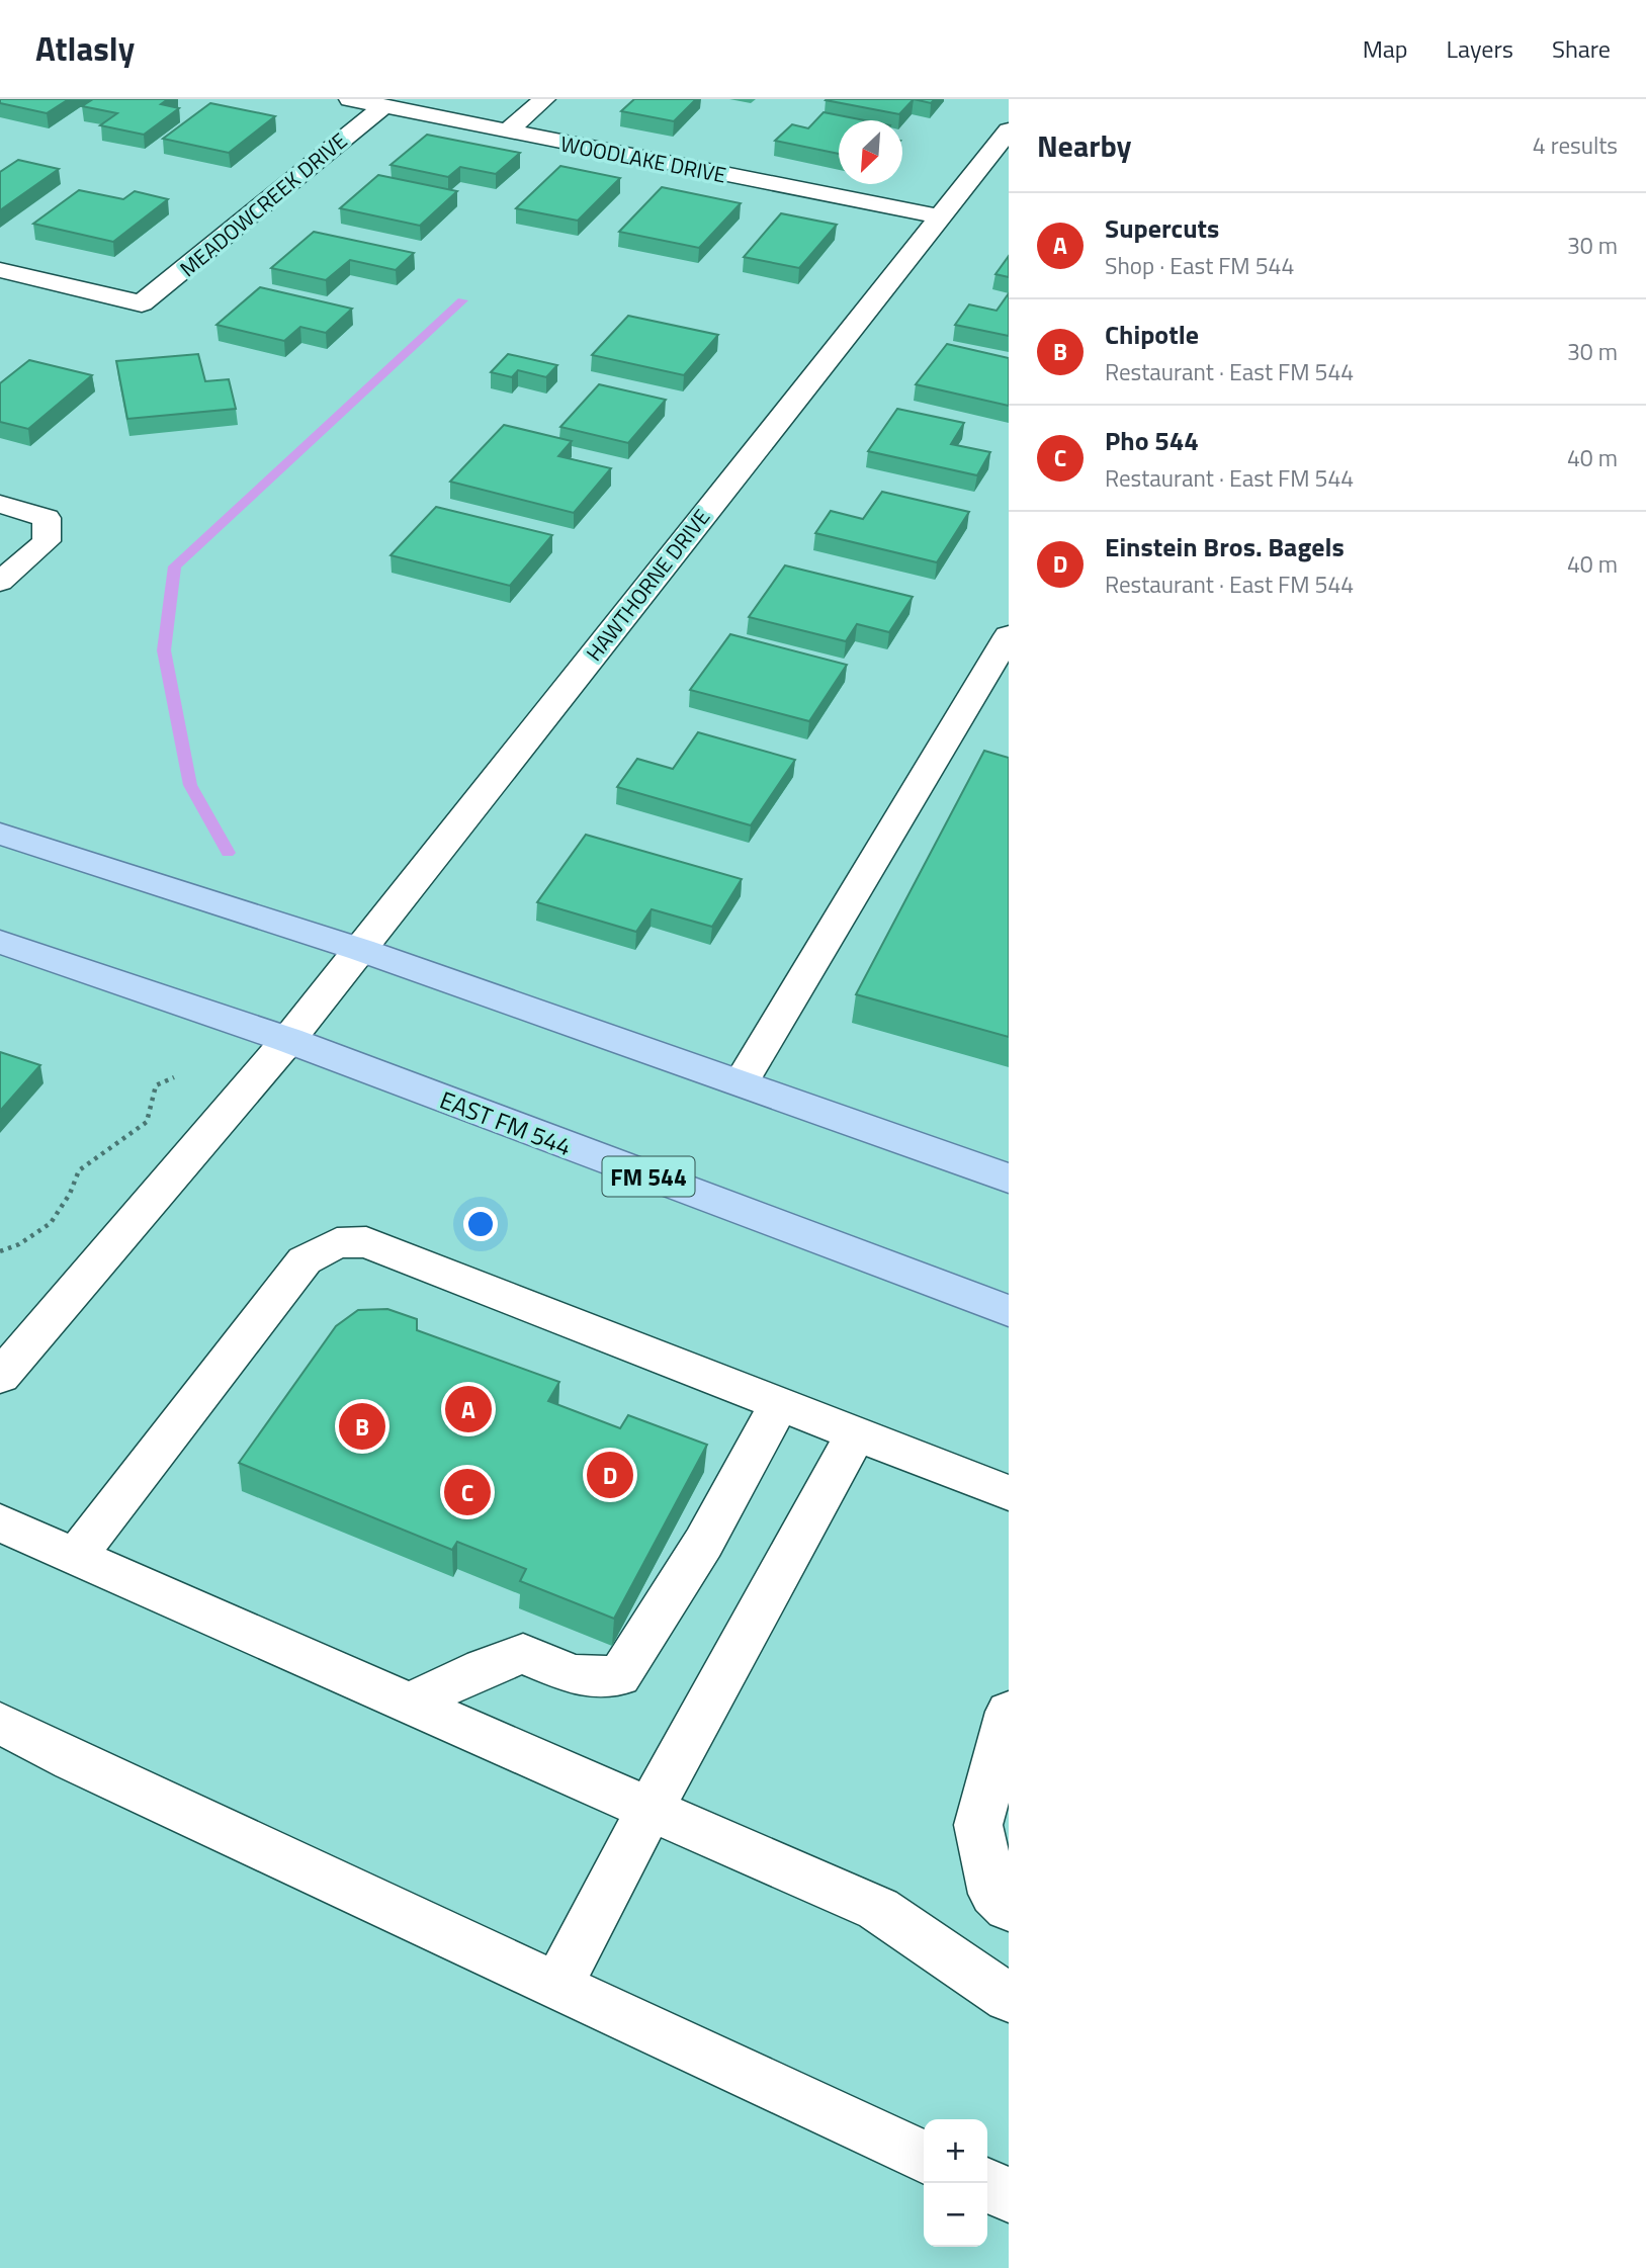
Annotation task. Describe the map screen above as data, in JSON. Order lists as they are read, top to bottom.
{
  "streets": {
    "main road": ["EAST FM 544", "FM 544"],
    "street": ["WOODLAKE DRIVE", "MEADOWCREEK DRIVE", "HAWTHORNE DRIVE"]
  },
  "crossings": [
    ["WOODLAKE DRIVE", "MEADOWCREEK DRIVE"],
    ["WOODLAKE DRIVE", "HAWTHORNE DRIVE"],
    ["HAWTHORNE DRIVE", "EAST FM 544"]
  ],
  "north": "bottom left",
  "page": {
    "header": "Atlasly",
    "nav": ["Map", "Layers", "Share"],
    "heading": ["Nearby", "4 results"],
    "list": [
      {
        "mark": "A",
        "name": "Supercuts",
        "note": "Shop · East FM 544",
        "value": "30 m"
      },
      {
        "mark": "B",
        "name": "Chipotle",
        "note": "Restaurant · East FM 544",
        "value": "30 m"
      },
      {
        "mark": "C",
        "name": "Pho 544",
        "note": "Restaurant · East FM 544",
        "value": "40 m"
      },
      {
        "mark": "D",
        "name": "Einstein Bros. Bagels",
        "note": "Restaurant · East FM 544",
        "value": "40 m"
      }
    ],
    "pins": [
      "A",
      "B",
      "D",
      "C"
    ],
    "map_buttons": ["+", "−"]
  }
}
